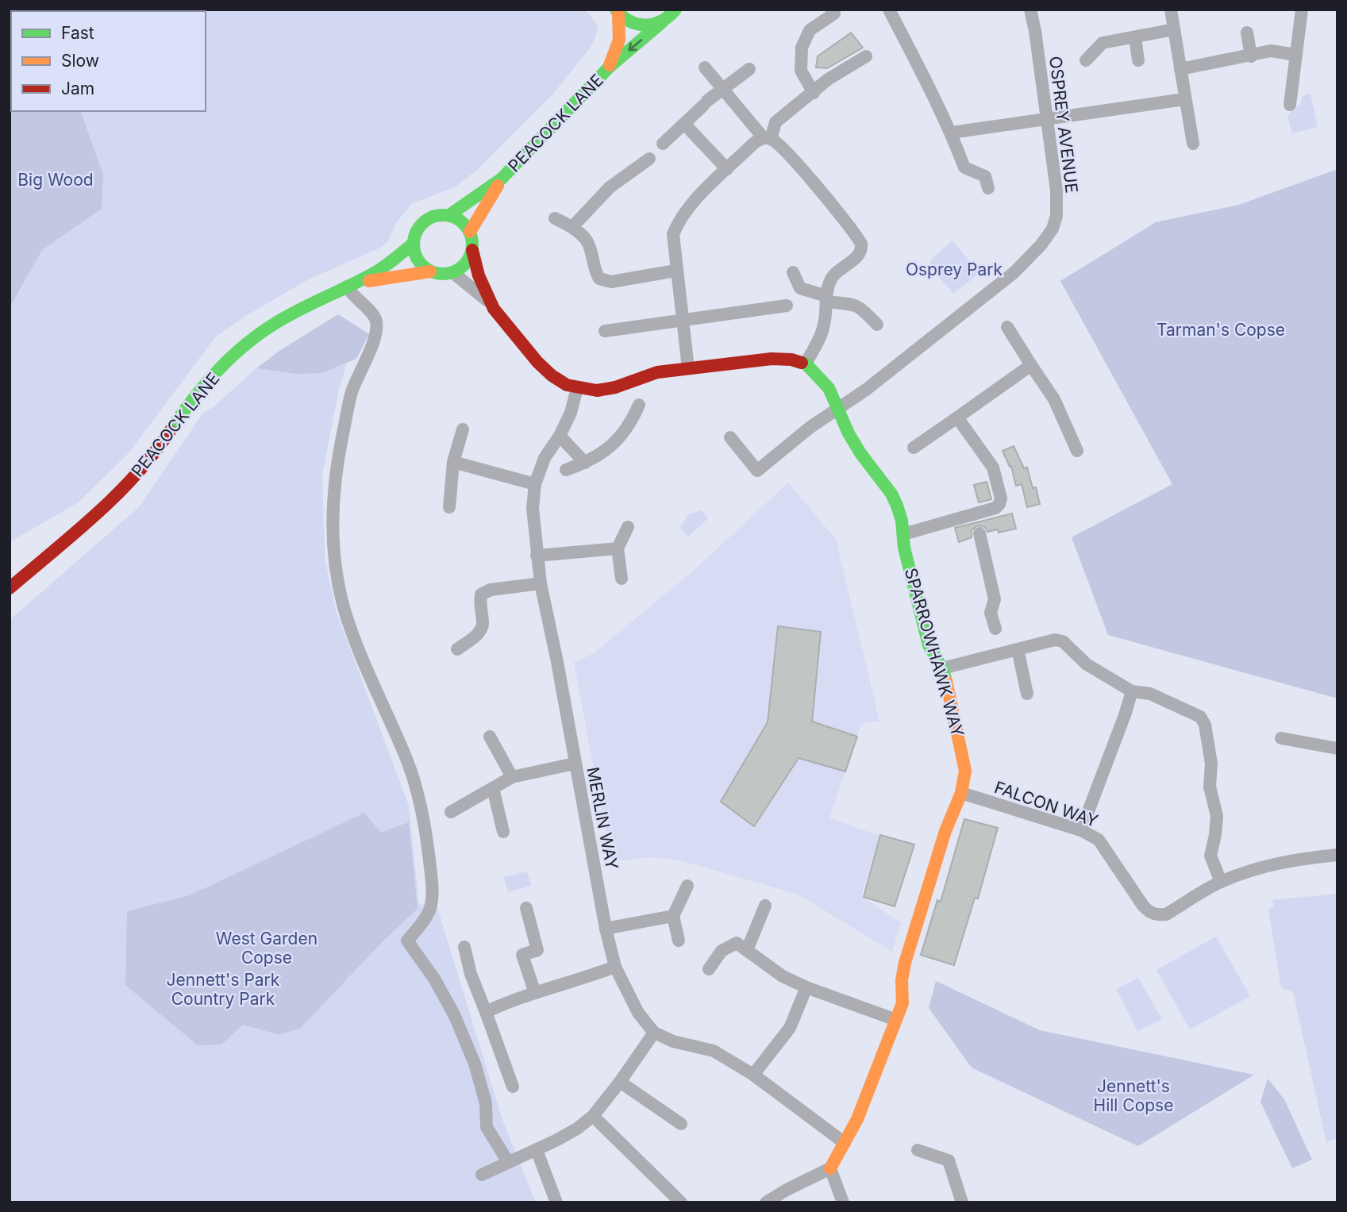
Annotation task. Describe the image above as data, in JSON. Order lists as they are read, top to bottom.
{
  "streets": {
    "street": [
      "PEACOCK LANE",
      "OSPREY AVENUE",
      "SPARROWHAWK WAY",
      "FALCON WAY",
      "MERLIN WAY"
    ]
  },
  "crossings": [
    ["OSPREY AVENUE", "SPARROWHAWK WAY"],
    ["SPARROWHAWK WAY", "FALCON WAY"]
  ],
  "parks": [
    "Big Wood",
    "Osprey Park",
    "Tarman's Copse",
    "West Garden Copse",
    "Jennett's Park Country Park",
    "Jennett's Hill Copse"
  ],
  "legend": ["Fast", "Slow", "Jam"]
}
